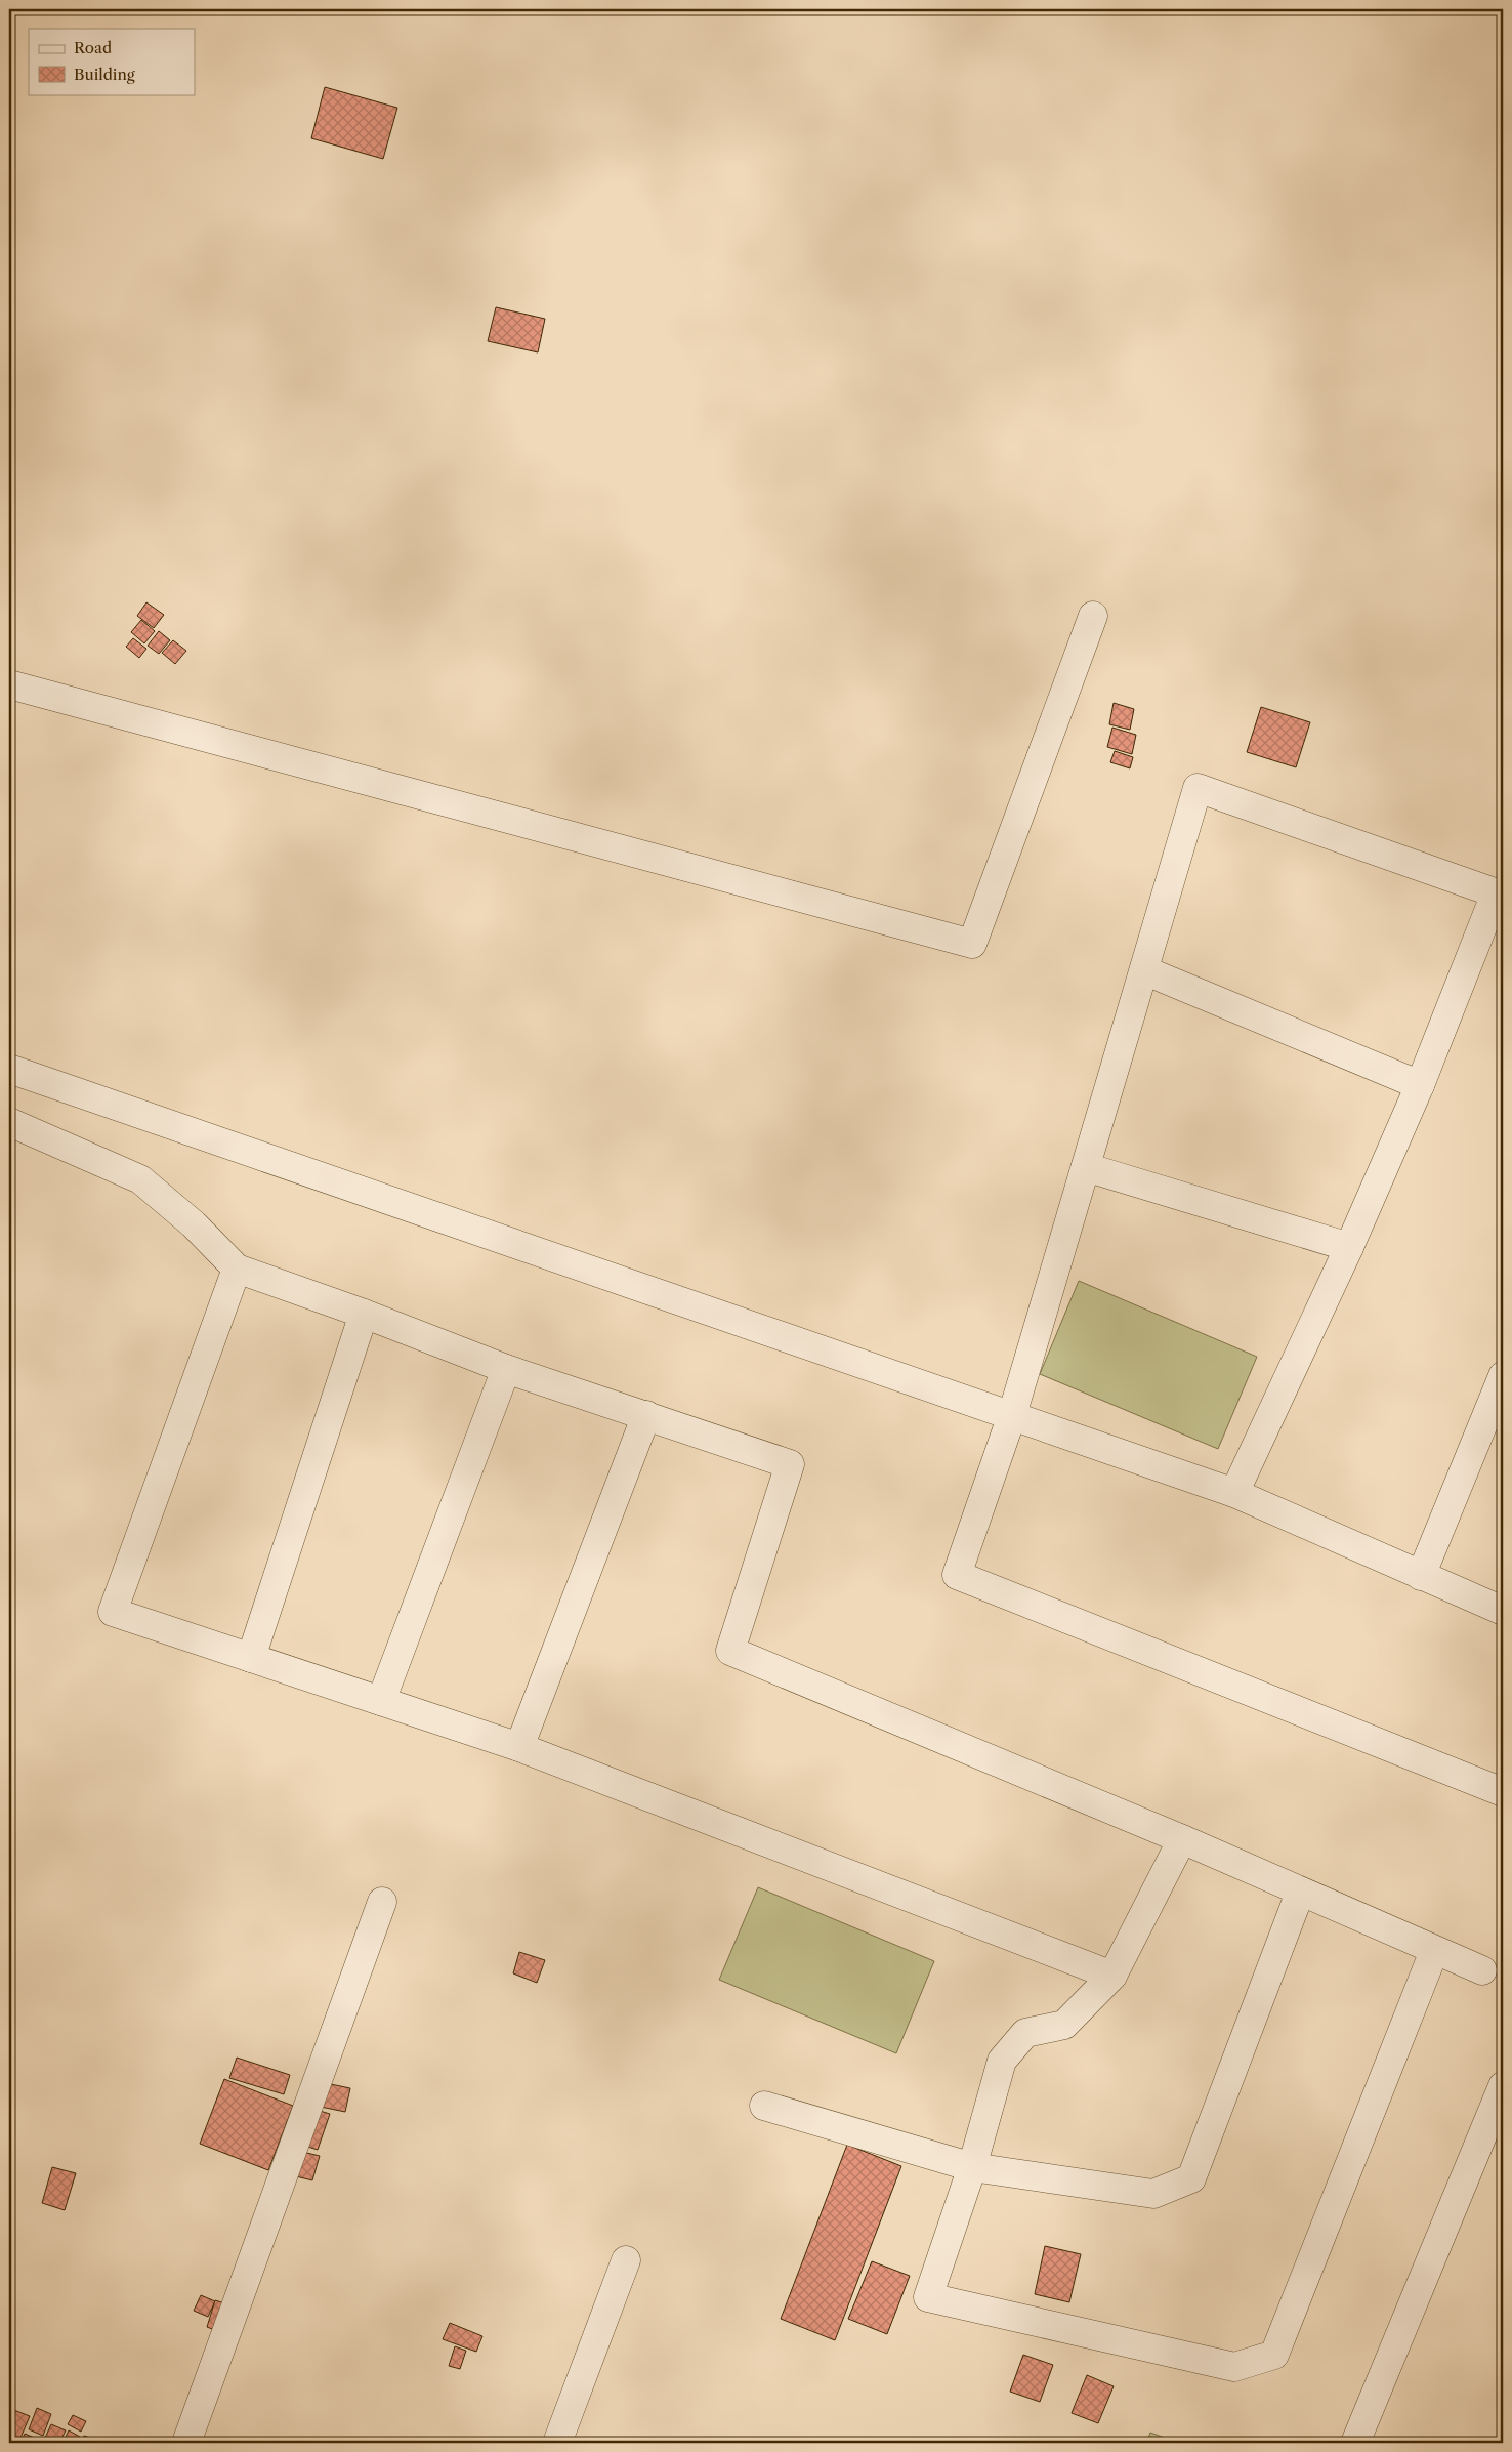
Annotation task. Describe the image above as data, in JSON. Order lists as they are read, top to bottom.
{
  "legend": ["Road", "Building"]
}
